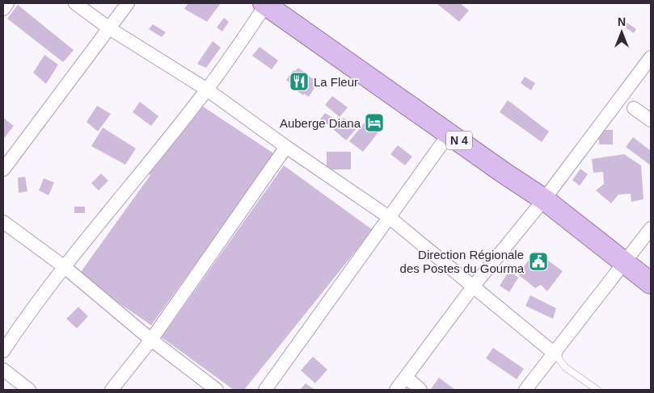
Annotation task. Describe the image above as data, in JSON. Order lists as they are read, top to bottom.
{
  "streets": {
    "highway": ["N 4"]
  },
  "places": {
    "restaurant": ["La Fleur"],
    "hotel": ["Auberge Diana"],
    "public building": ["Direction Régionale des Postes du Gourma"]
  },
  "north": "top"
}
